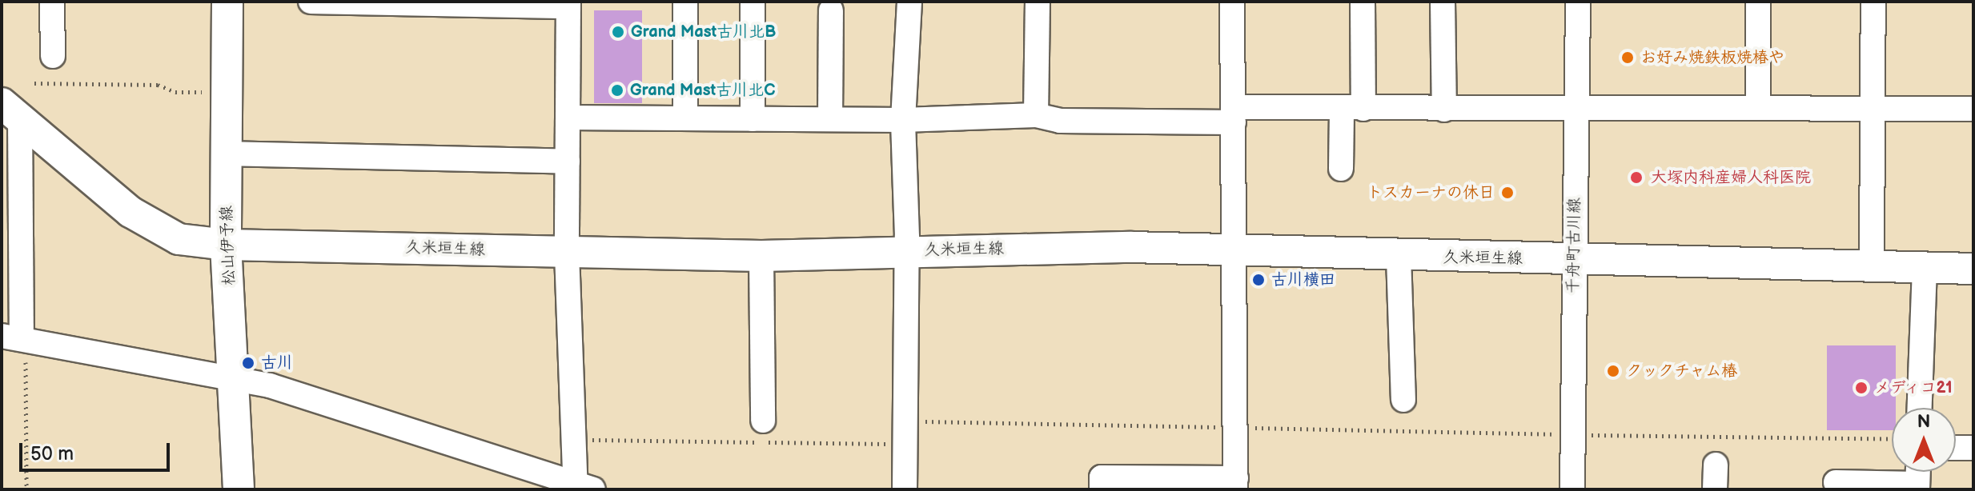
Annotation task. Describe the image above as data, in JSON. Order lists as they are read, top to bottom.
{
  "streets": {
    "main road": ["松山伊予線", "久米垣生線"],
    "street": ["千舟町古川線"]
  },
  "crossings": [
    ["松山伊予線", "久米垣生線"],
    ["千舟町古川線", "久米垣生線"]
  ],
  "places": [
    "Grand Mast古川北B",
    "お好み焼鉄板焼椿や",
    "Grand Mast古川北C",
    "大塚内科産婦人科医院",
    "トスカーナの休日",
    "古川横田",
    "古川",
    "クックチャム椿",
    "メディコ21"
  ],
  "scale_bar": "50 m",
  "north": "top"
}
